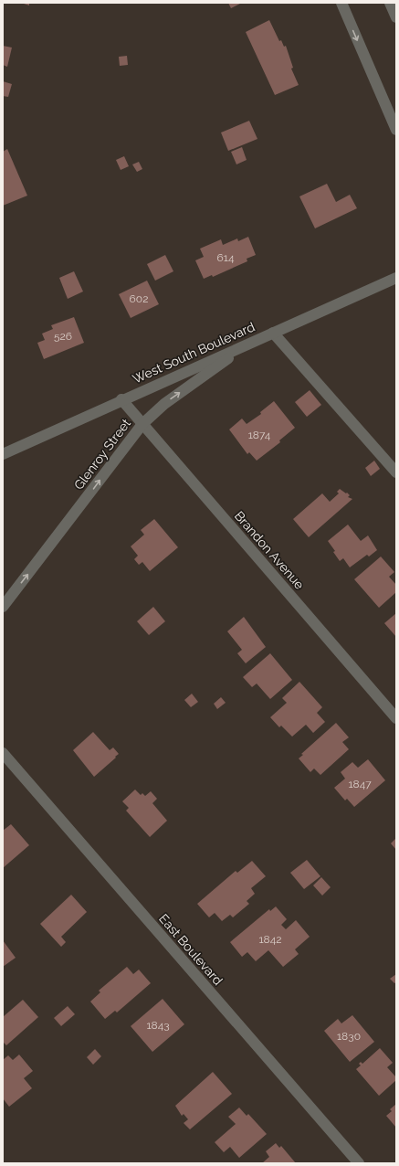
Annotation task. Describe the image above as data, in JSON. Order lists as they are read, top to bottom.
{
  "streets": {
    "street": [
      "West South Boulevard",
      "Glenroy Street",
      "Brandon Avenue",
      "East Boulevard"
    ]
  },
  "crossings": [
    ["West South Boulevard", "Glenroy Street"],
    ["West South Boulevard", "Brandon Avenue"],
    ["Glenroy Street", "Brandon Avenue"]
  ],
  "one_way": ["Glenroy Street"],
  "house_numbers": [
    "614",
    "602",
    "526",
    "1874",
    "1847",
    "1842",
    "1843",
    "1830"
  ]
}
